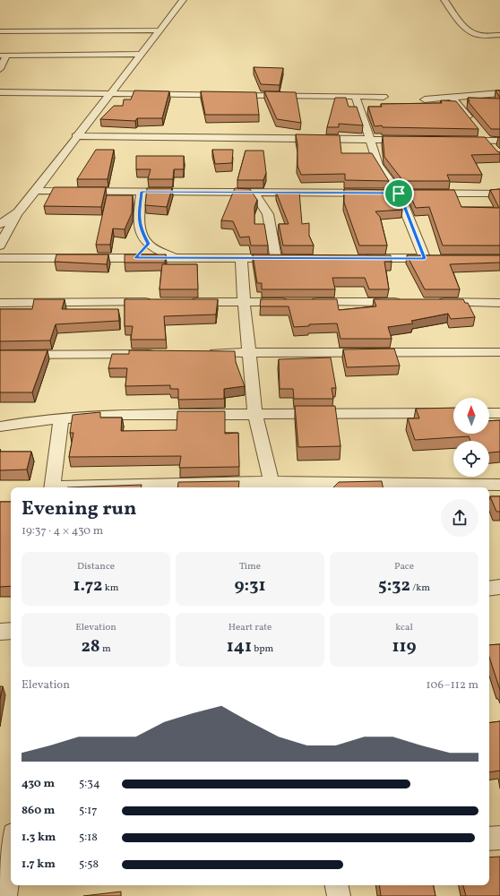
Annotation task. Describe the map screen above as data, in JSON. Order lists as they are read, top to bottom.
{
  "north": "top",
  "page": {
    "heading": ["Evening run", "19:37 · 4 × 430 m"],
    "stats": [
      ["Distance", "1.72 km"],
      ["Time", "9:31"],
      ["Pace", "5:32 /km"],
      ["Elevation", "28 m"],
      ["Heart rate", "141 bpm"],
      ["kcal", "119"]
    ],
    "chart": ["Elevation", "106–112 m"],
    "list": [
      {
        "name": "430 m",
        "note": "5:34"
      },
      {
        "name": "860 m",
        "note": "5:17"
      },
      {
        "name": "1.3 km",
        "note": "5:18"
      },
      {
        "name": "1.7 km",
        "note": "5:58"
      }
    ]
  }
}
